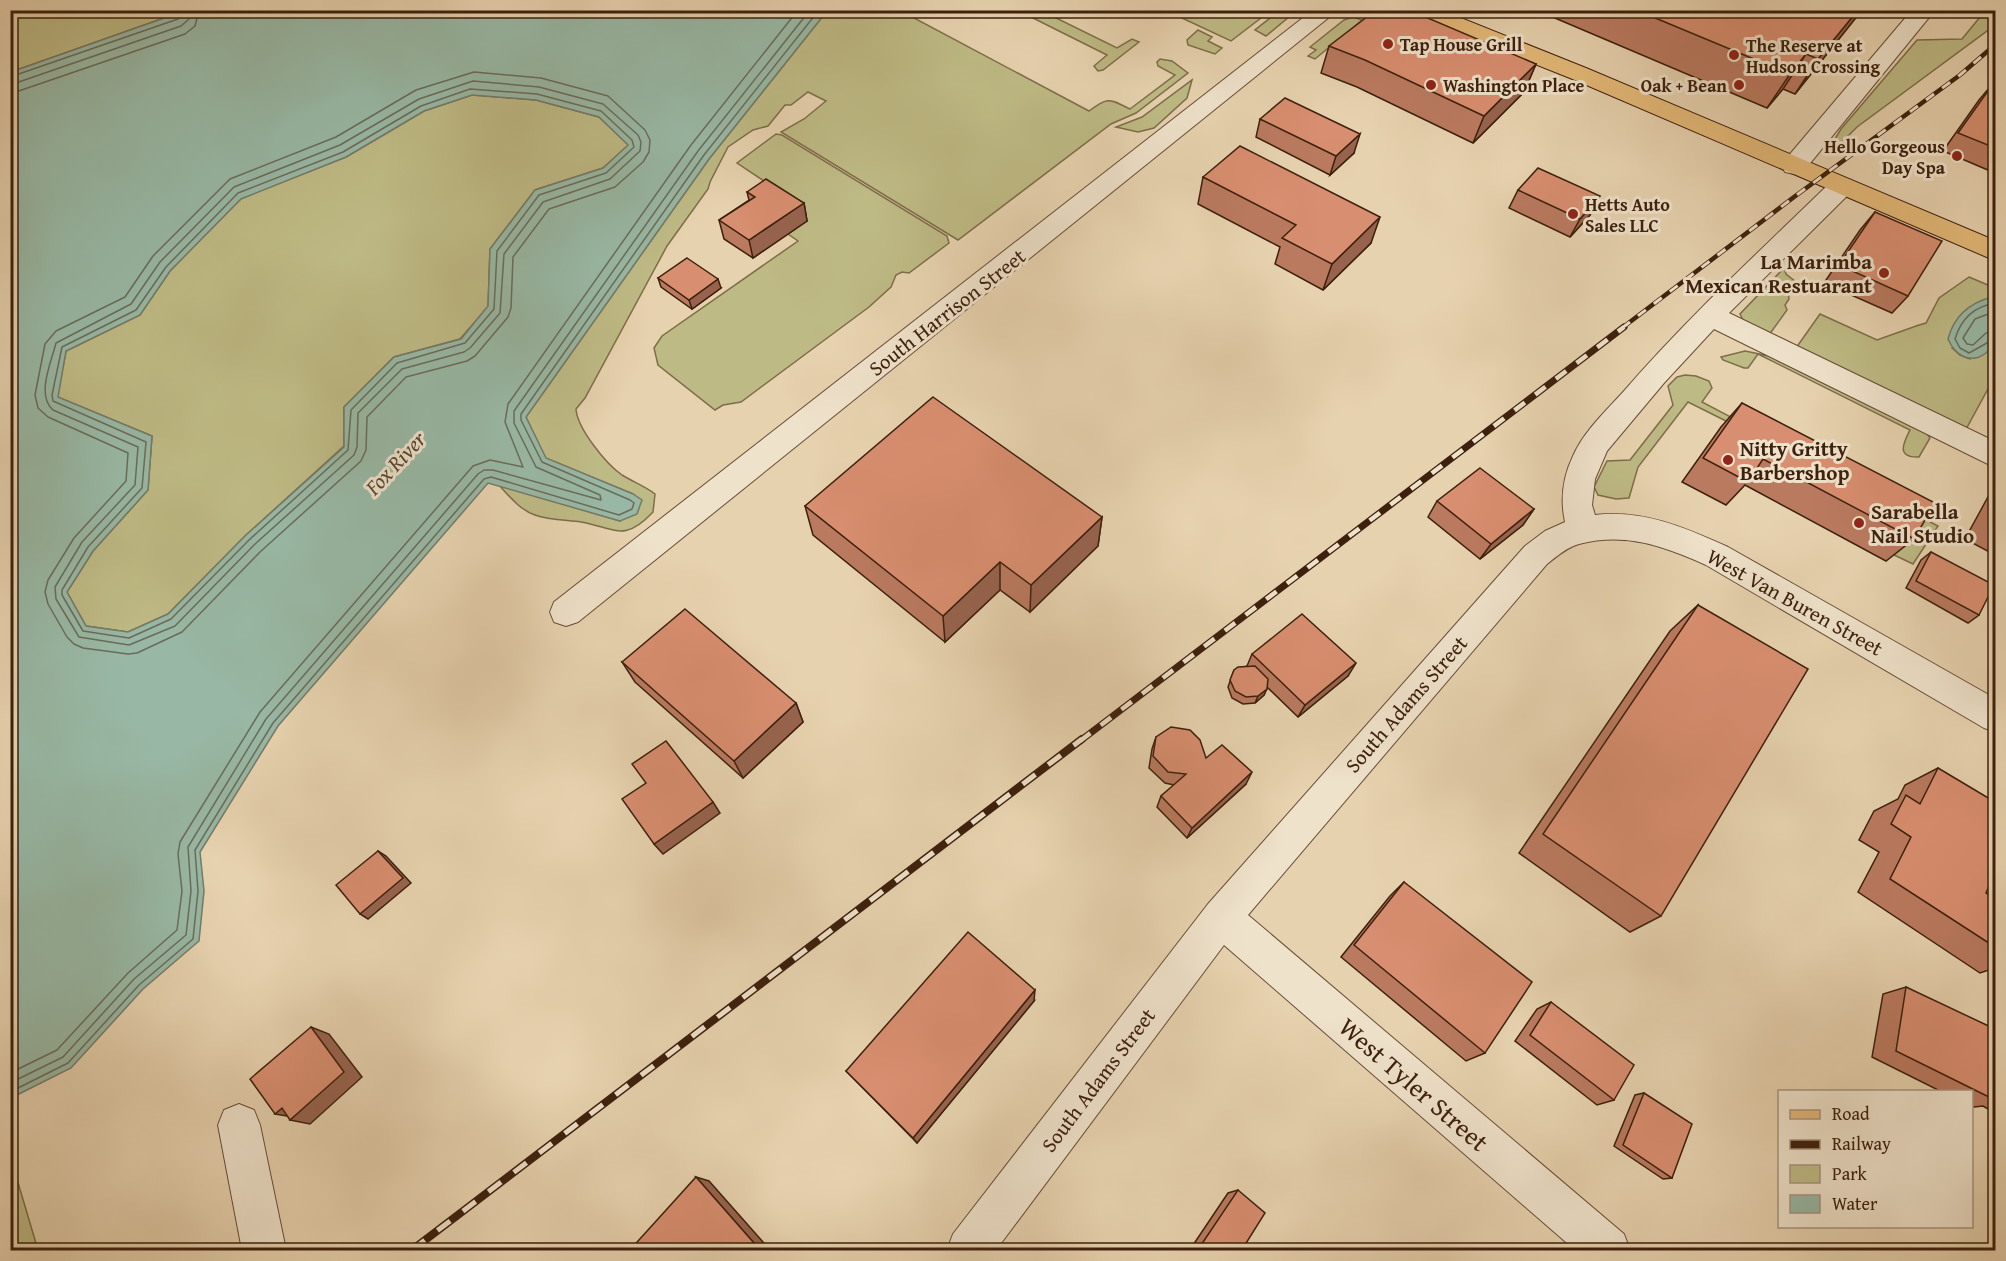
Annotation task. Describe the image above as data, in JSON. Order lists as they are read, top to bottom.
{
  "streets": {
    "street": [
      "South Harrison Street",
      "West Van Buren Street",
      "South Adams Street",
      "West Tyler Street"
    ]
  },
  "crossings": [
    ["West Van Buren Street", "South Adams Street"],
    ["South Adams Street", "West Tyler Street"]
  ],
  "water": ["Fox River"],
  "places": [
    "Tap House Grill",
    "The Reserve at Hudson Crossing",
    "Washington Place",
    "Oak + Bean",
    "Hello Gorgeous Day Spa",
    "Hetts Auto Sales LLC",
    "La Marimba Mexican Restuarant",
    "Nitty Gritty Barbershop",
    "Sarabella Nail Studio"
  ],
  "legend": [
    "Road",
    "Railway",
    "Park",
    "Water"
  ]
}
